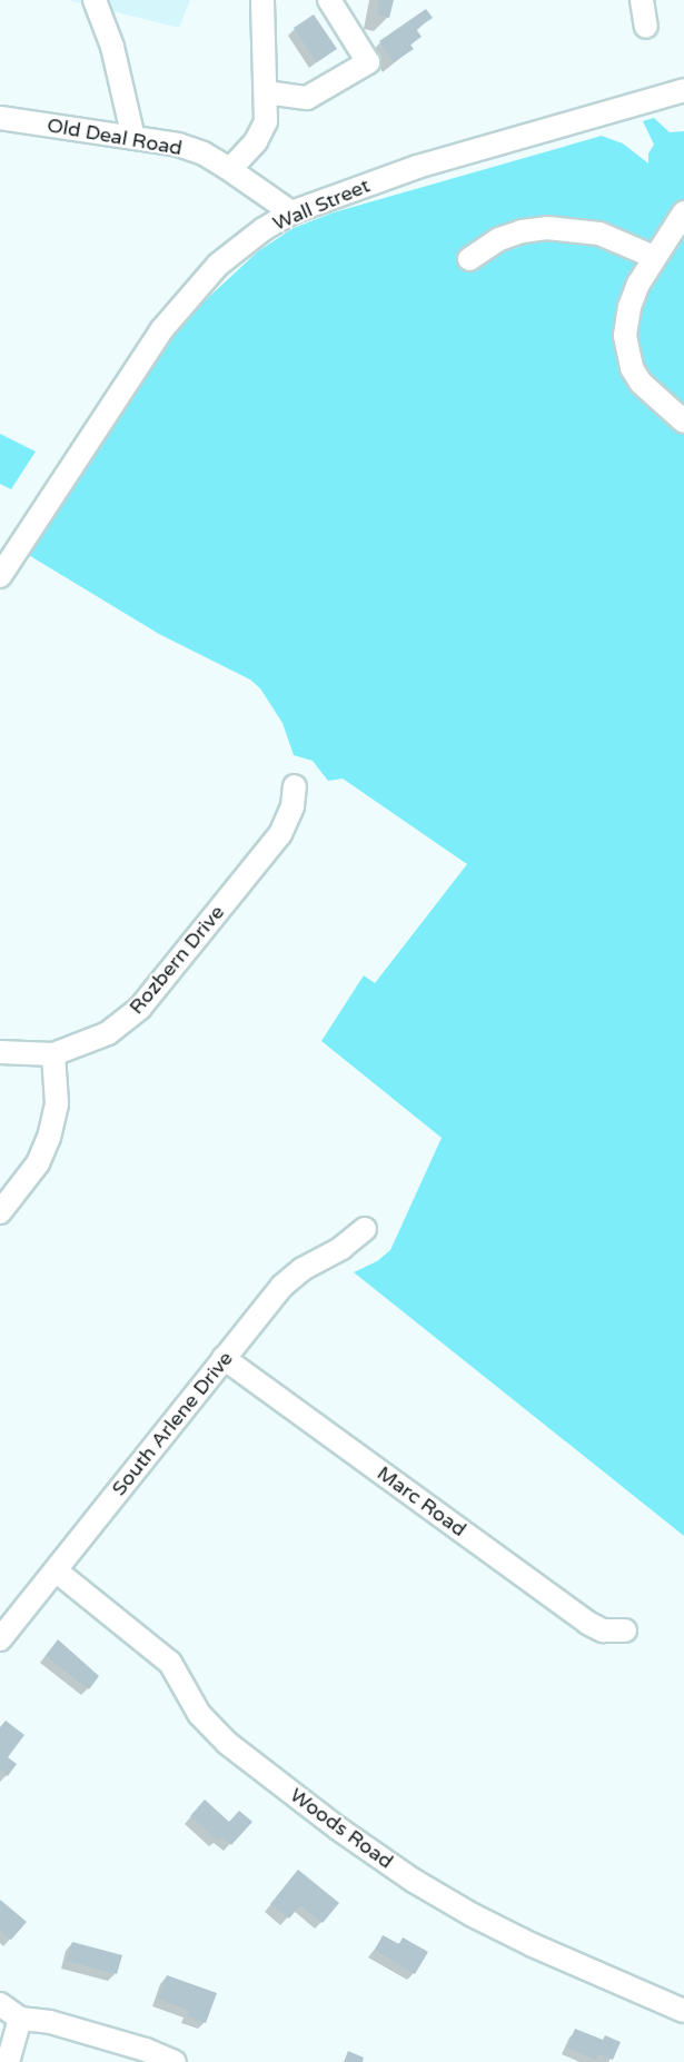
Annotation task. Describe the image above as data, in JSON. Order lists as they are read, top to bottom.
{
  "streets": {
    "street": [
      "Old Deal Road",
      "Wall Street",
      "Rozbern Drive",
      "South Arlene Drive",
      "Marc Road",
      "Woods Road"
    ]
  },
  "crossings": [
    ["Old Deal Road", "Wall Street"],
    ["South Arlene Drive", "Marc Road"],
    ["South Arlene Drive", "Woods Road"]
  ]
}
